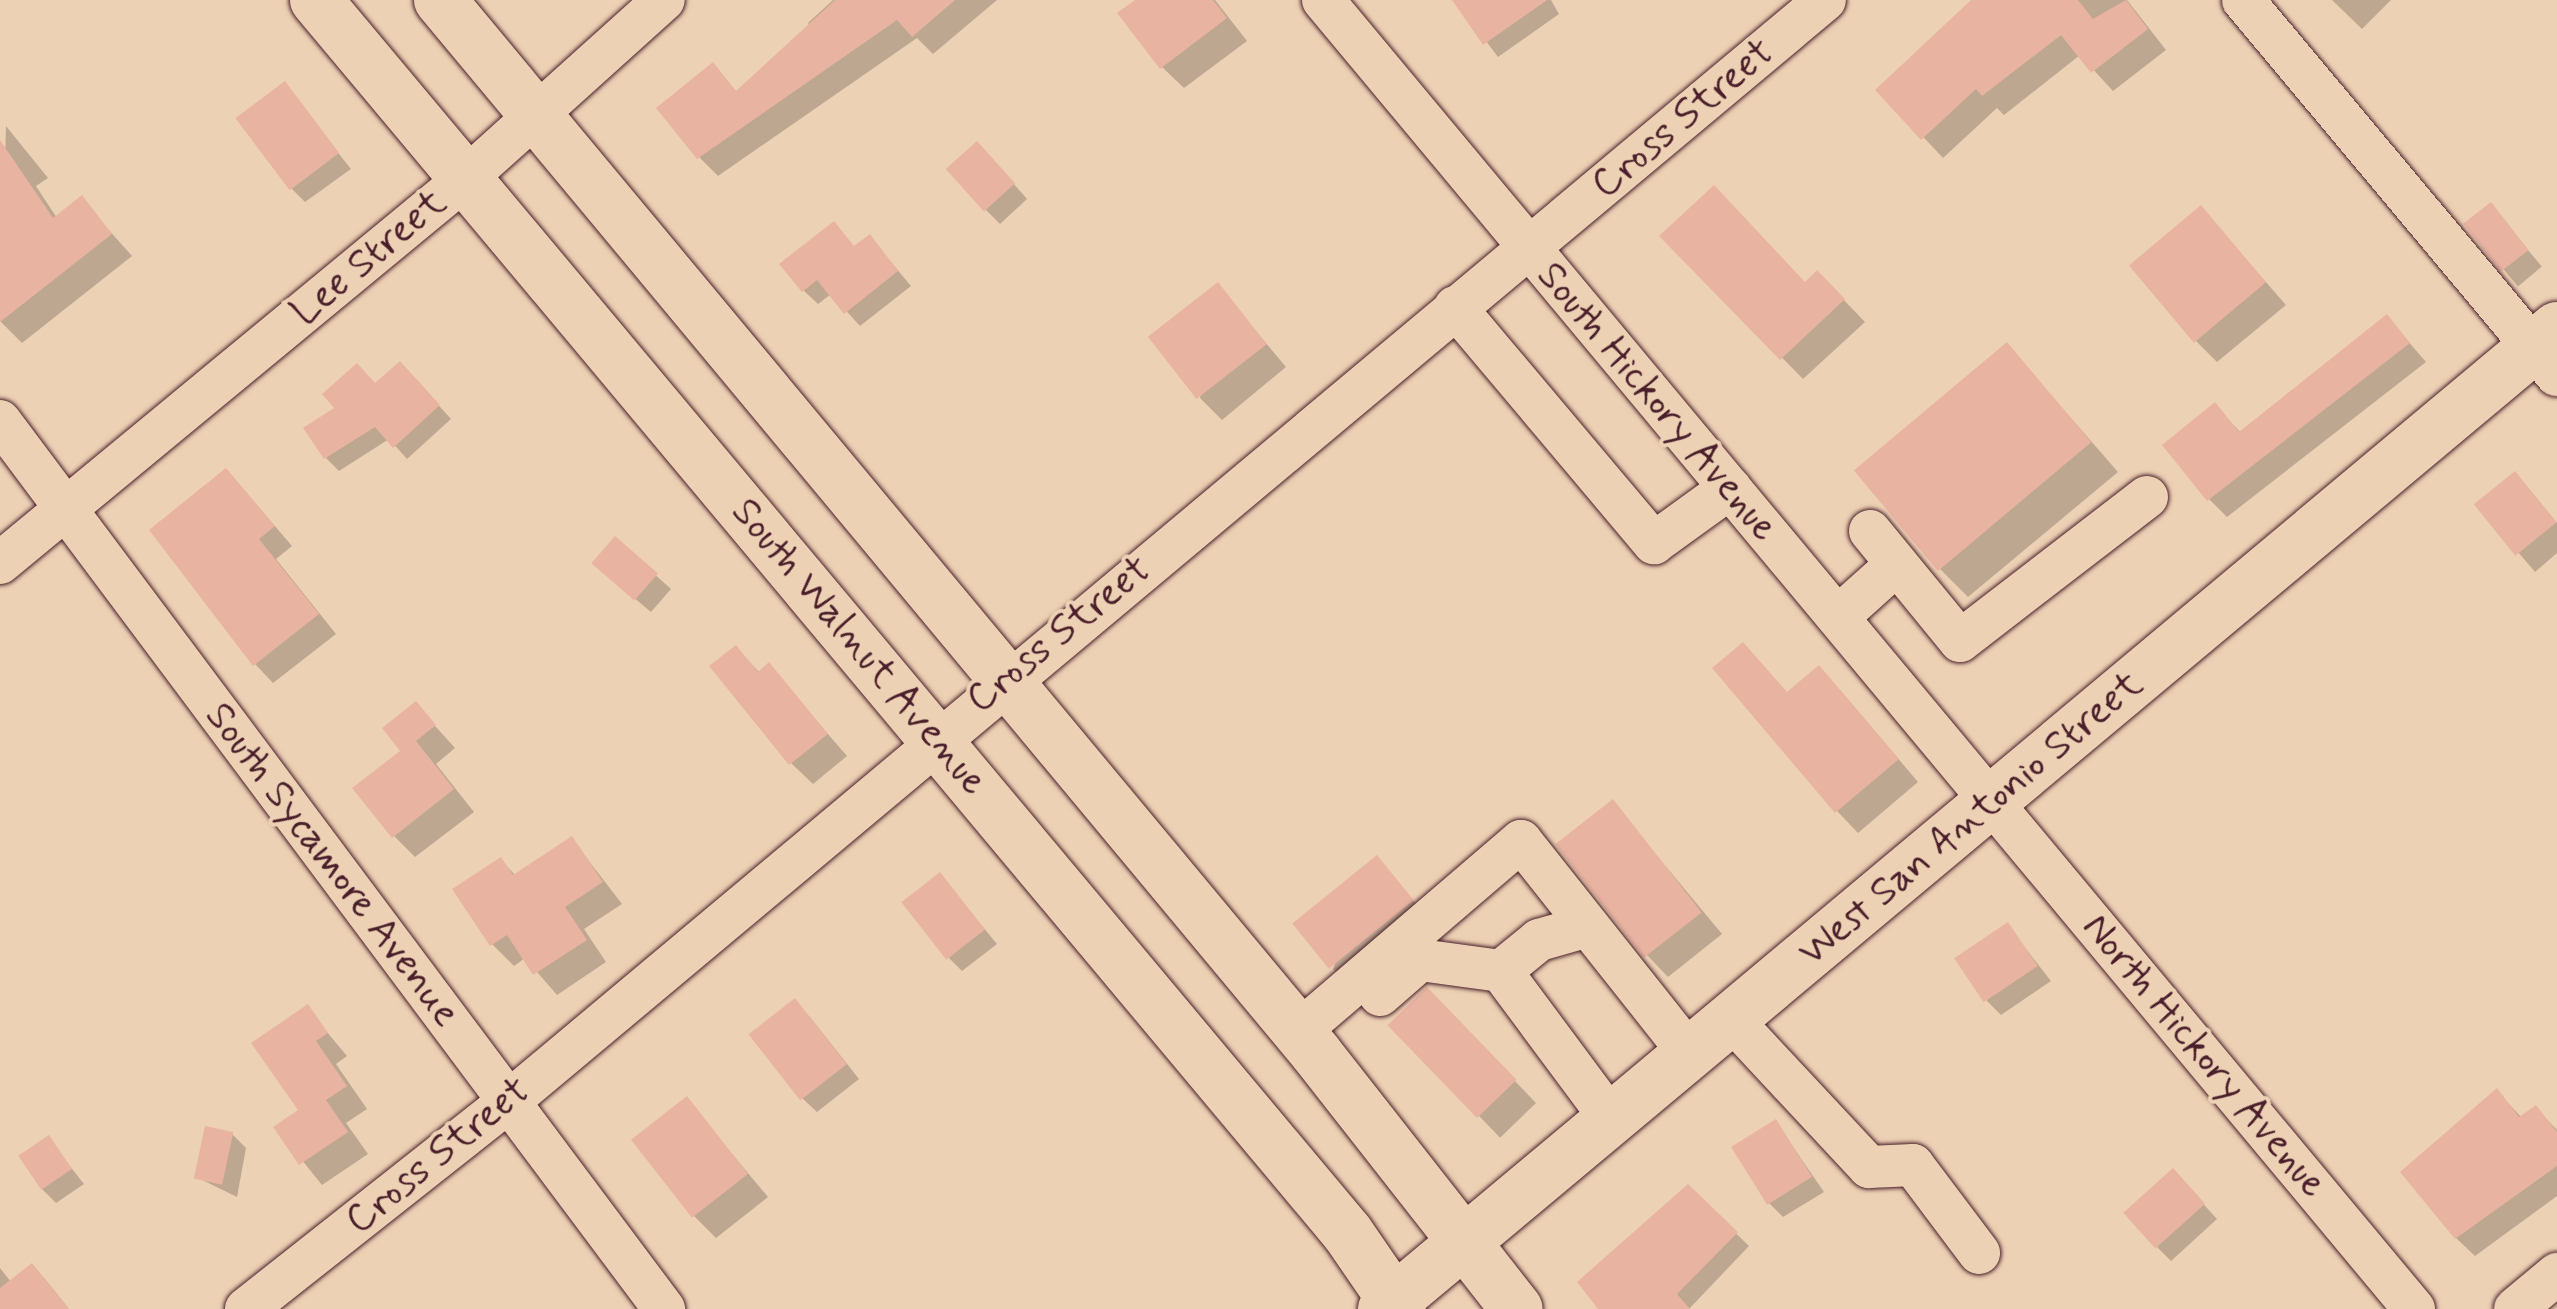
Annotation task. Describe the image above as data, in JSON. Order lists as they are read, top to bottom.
{
  "streets": {
    "main road": ["South Walnut Avenue", "West San Antonio Street"],
    "street": [
      "Cross Street",
      "Lee Street",
      "South Hickory Avenue",
      "South Sycamore Avenue",
      "North Hickory Avenue"
    ]
  },
  "crossings": [
    ["Cross Street", "South Hickory Avenue"],
    ["Cross Street", "South Walnut Avenue"],
    ["Cross Street", "South Sycamore Avenue"],
    ["Lee Street", "South Walnut Avenue"],
    ["Lee Street", "South Sycamore Avenue"],
    ["South Hickory Avenue", "West San Antonio Street"],
    ["South Hickory Avenue", "North Hickory Avenue"],
    ["South Walnut Avenue", "West San Antonio Street"],
    ["West San Antonio Street", "North Hickory Avenue"]
  ]
}
